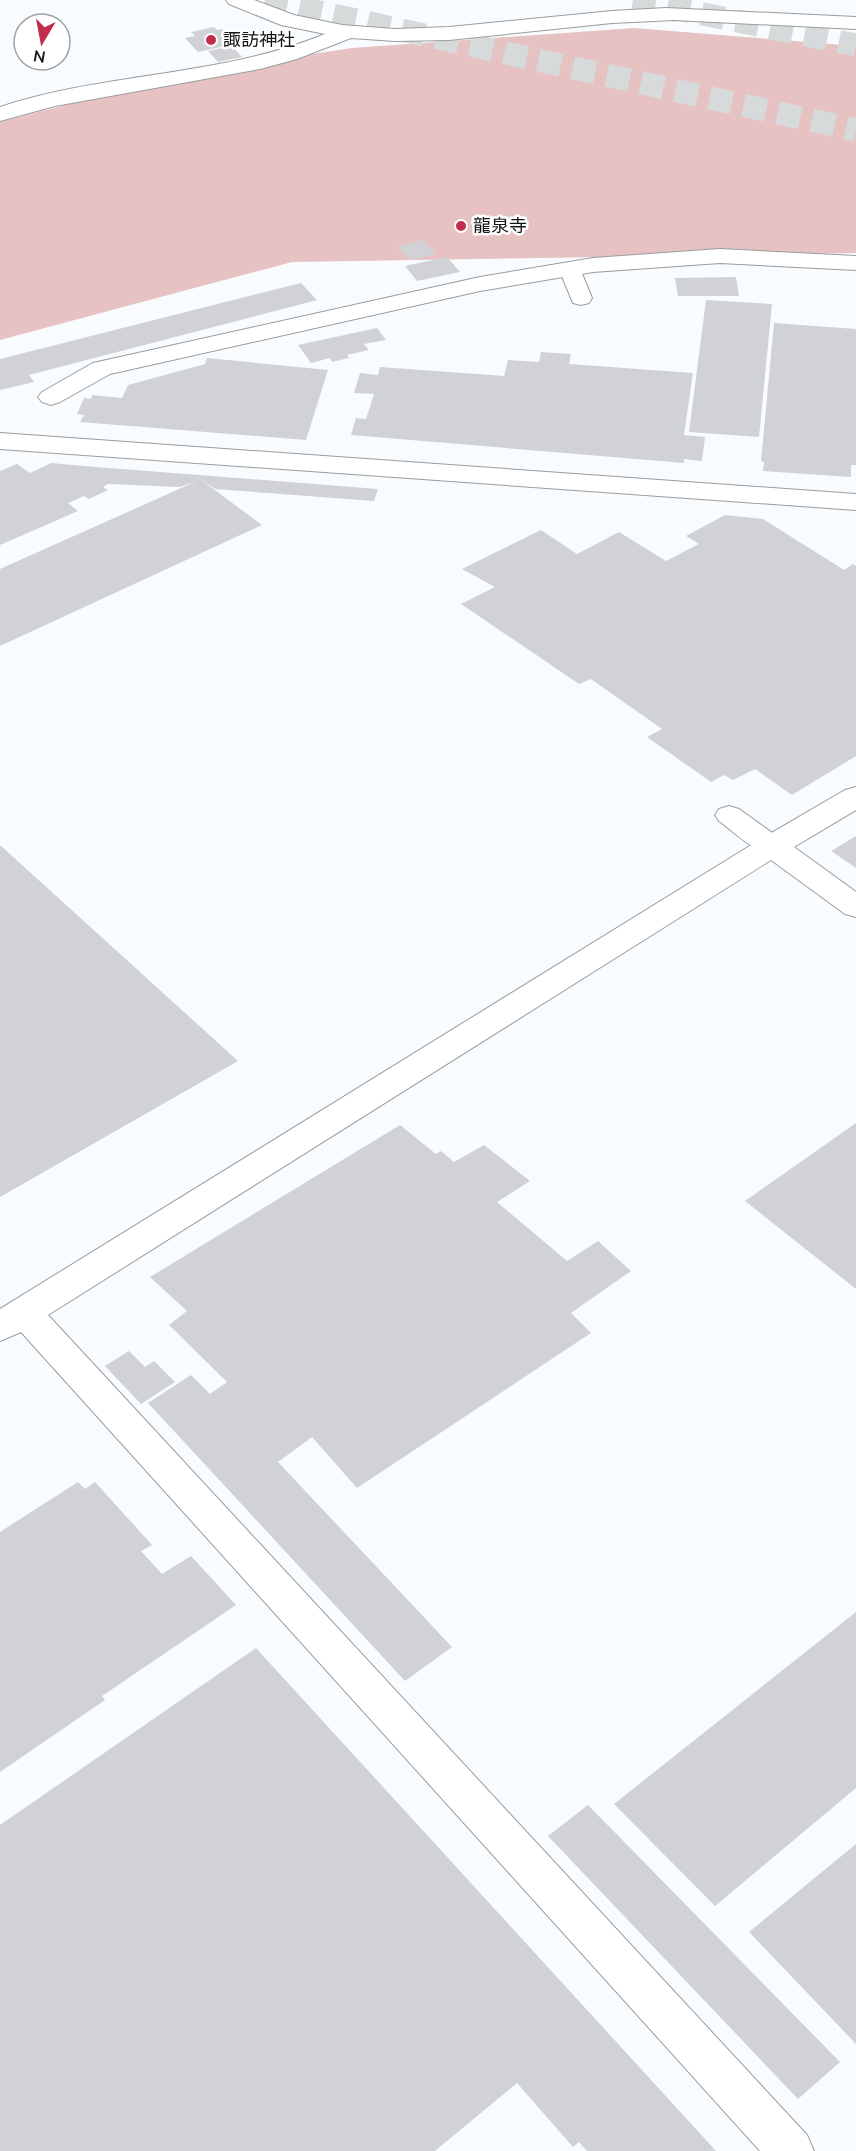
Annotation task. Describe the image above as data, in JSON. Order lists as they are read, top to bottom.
{
  "places": ["諏訪神社", "龍泉寺"],
  "north": "bottom"
}
